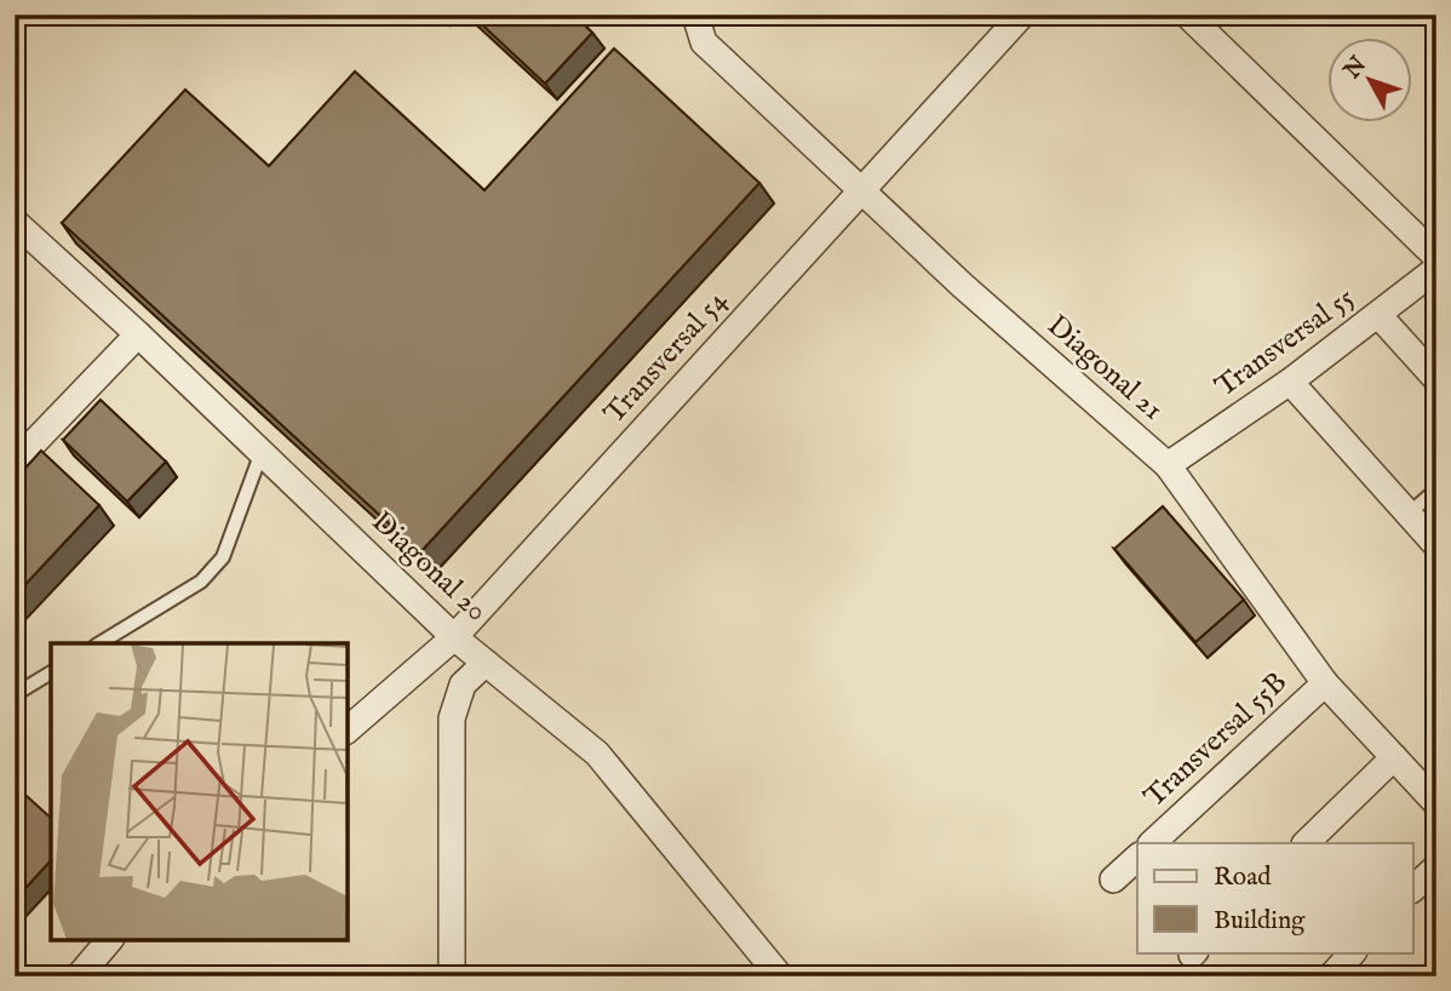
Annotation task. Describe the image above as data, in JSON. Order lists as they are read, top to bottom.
{
  "streets": {
    "street": [
      "Transversal 55",
      "Transversal 54",
      "Diagonal 21",
      "Diagonal 20",
      "Transversal 55B"
    ]
  },
  "crossings": [
    ["Transversal 55", "Diagonal 21"],
    ["Transversal 54", "Diagonal 21"],
    ["Transversal 54", "Diagonal 20"],
    ["Diagonal 21", "Transversal 55B"]
  ],
  "legend": ["Road", "Building"],
  "north": "top left"
}
